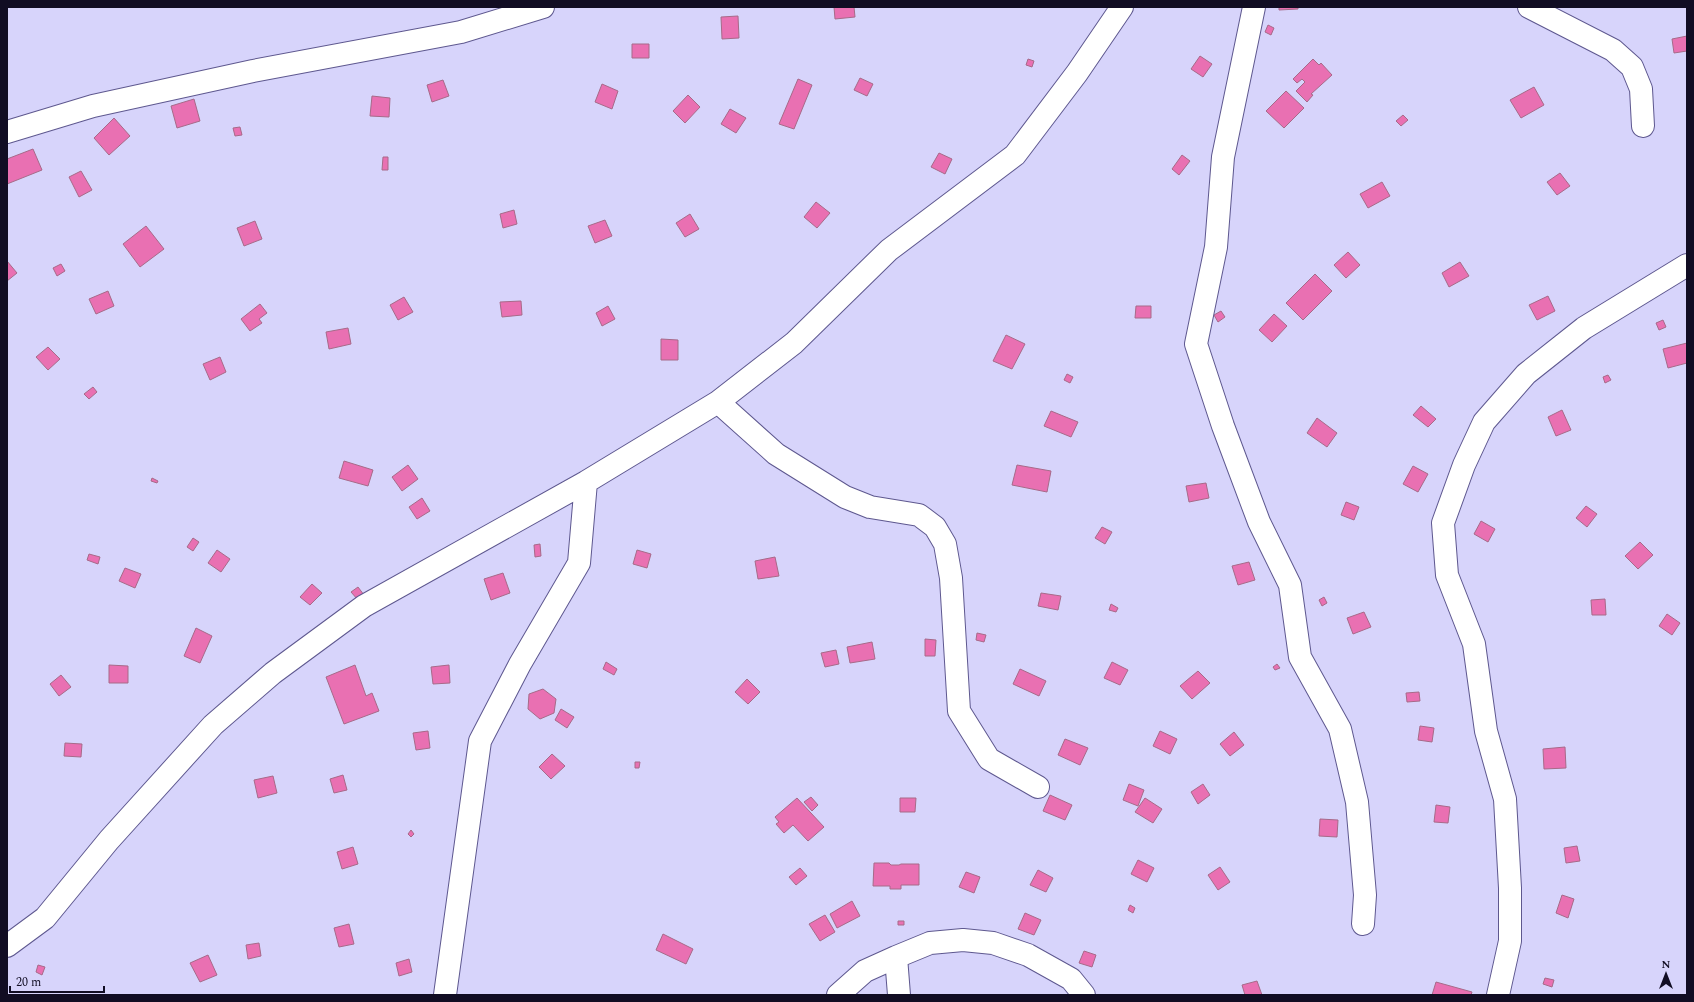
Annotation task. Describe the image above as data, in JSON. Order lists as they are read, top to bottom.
{
  "scale_bar": "20 m",
  "north": "top"
}
